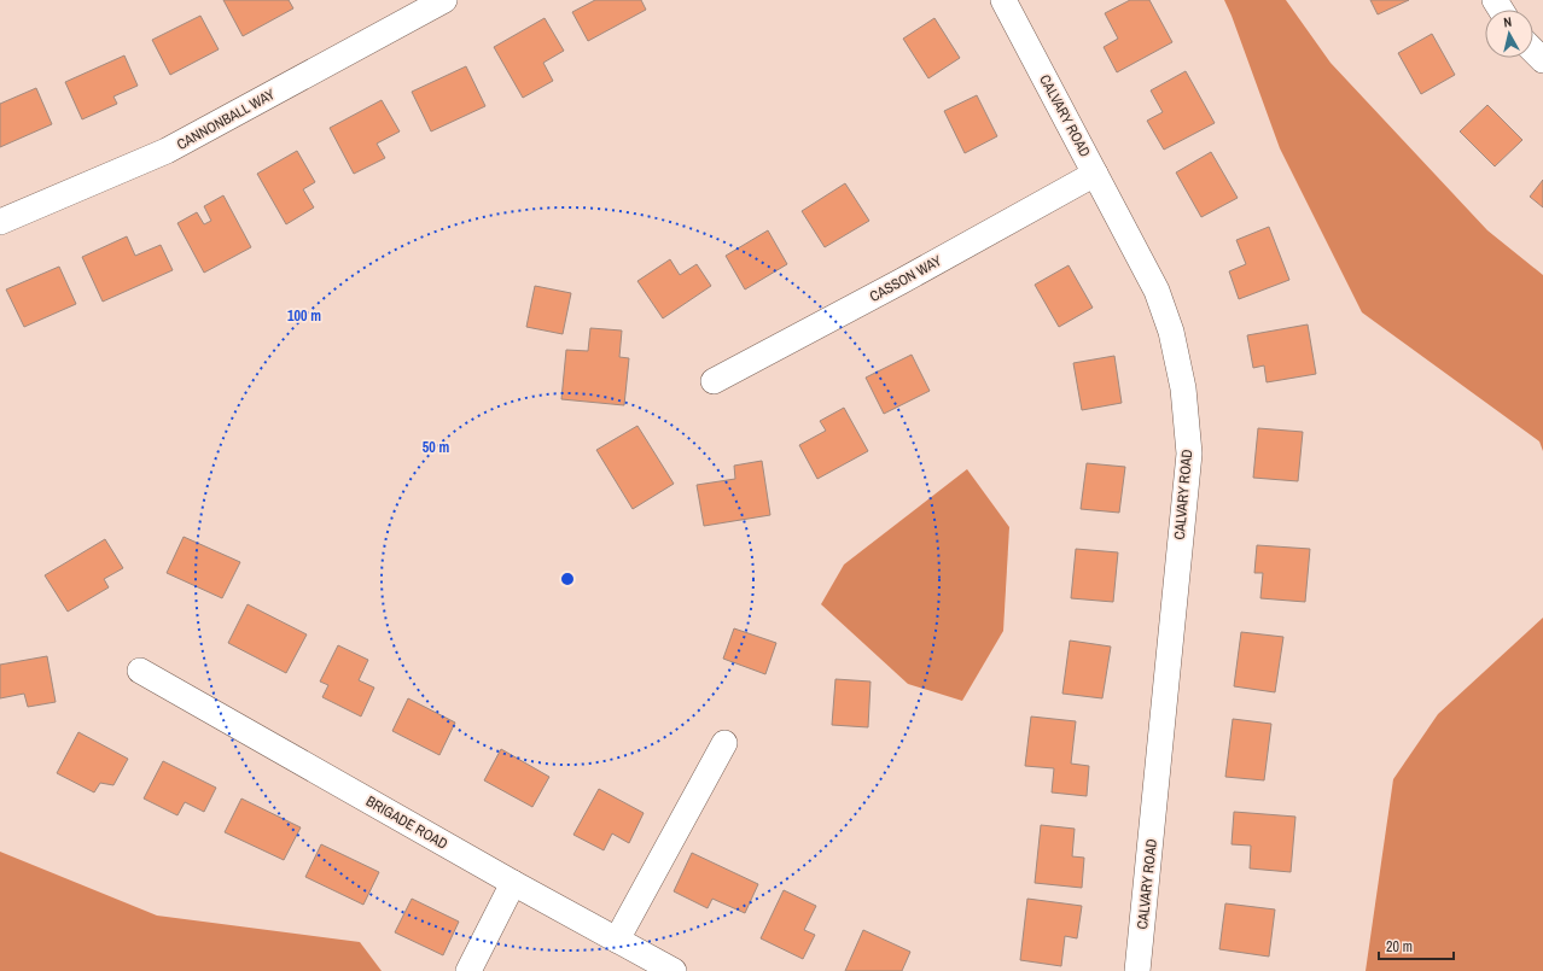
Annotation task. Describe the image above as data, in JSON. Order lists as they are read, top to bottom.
{
  "streets": {
    "street": [
      "CALVARY ROAD",
      "CANNONBALL WAY",
      "CASSON WAY",
      "BRIGADE ROAD"
    ]
  },
  "crossings": [
    ["CALVARY ROAD", "CASSON WAY"]
  ],
  "scale_bar": "20 m",
  "north": "top",
  "rings": ["100 m", "50 m"]
}
